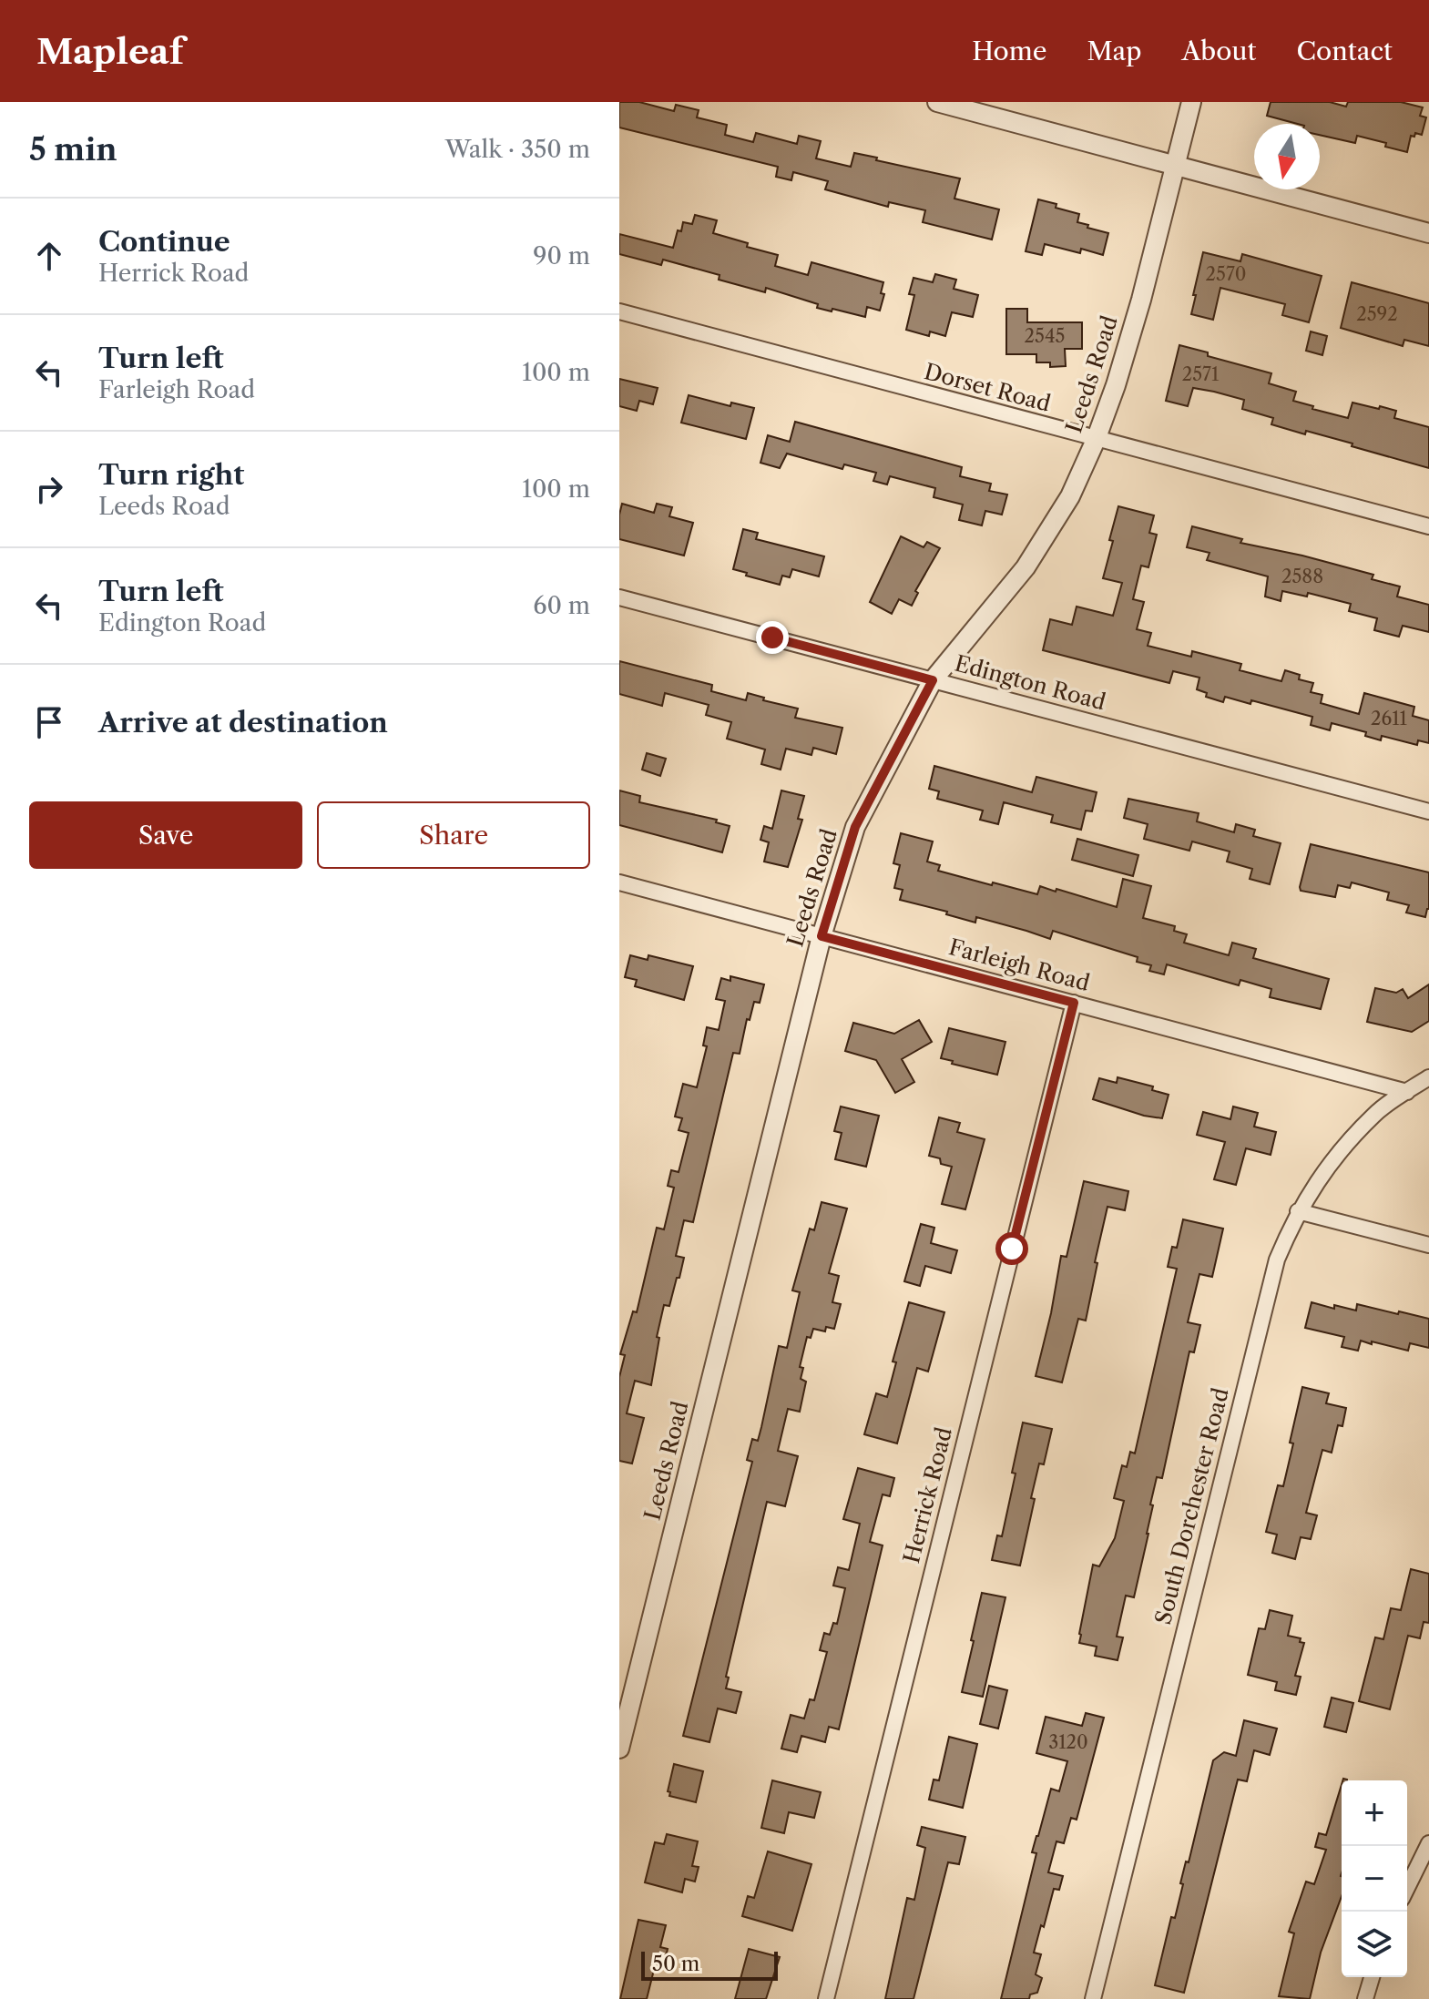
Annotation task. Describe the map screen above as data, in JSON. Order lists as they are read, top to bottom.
{
  "streets": {
    "street": [
      "Leeds Road",
      "Dorset Road",
      "Edington Road",
      "Farleigh Road",
      "Herrick Road",
      "South Dorchester Road"
    ]
  },
  "crossings": [
    ["Leeds Road", "Dorset Road"],
    ["Leeds Road", "Edington Road"],
    ["Leeds Road", "Farleigh Road"],
    ["Farleigh Road", "Herrick Road"],
    ["Farleigh Road", "South Dorchester Road"]
  ],
  "house_numbers": [
    "2570",
    "2592",
    "2545",
    "2571",
    "2588",
    "2611",
    "3120"
  ],
  "scale_bar": "50 m",
  "north": "bottom",
  "page": {
    "header": "Mapleaf",
    "nav": [
      "Home",
      "Map",
      "About",
      "Contact"
    ],
    "heading": ["5 min", "Walk · 350 m"],
    "list": [
      ["Continue", "Herrick Road", "90 m"],
      ["Turn left", "Farleigh Road", "100 m"],
      ["Turn right", "Leeds Road", "100 m"],
      ["Turn left", "Edington Road", "60 m"],
      "Arrive at destination"
    ],
    "buttons": ["Save", "Share"],
    "map_buttons": ["+", "−"],
    "scale": "50 m"
  }
}
